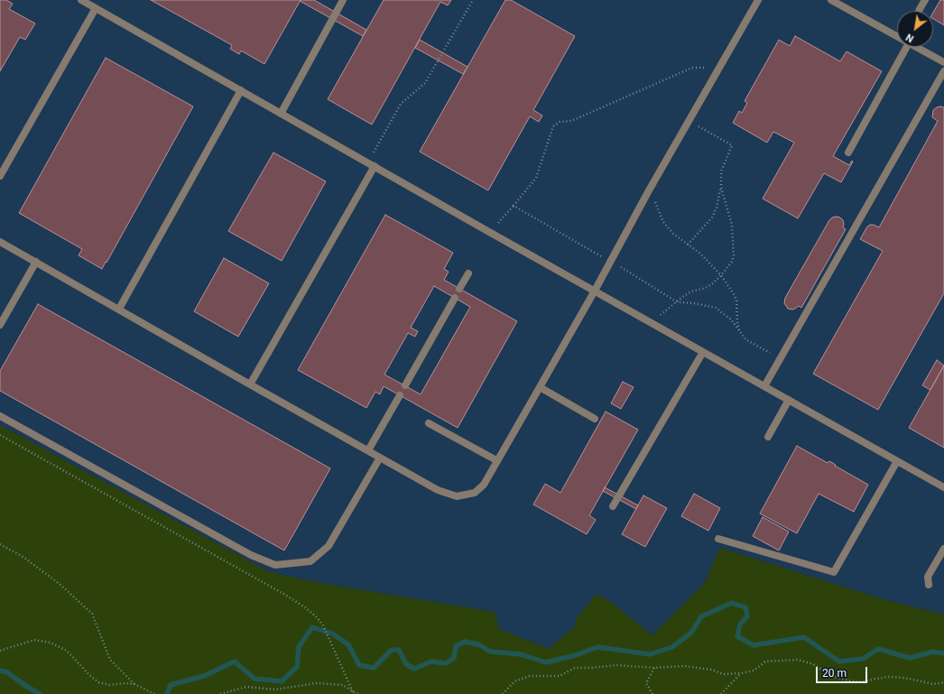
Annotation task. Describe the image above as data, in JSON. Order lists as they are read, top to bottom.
{
  "scale_bar": "20 m",
  "north": "bottom left"
}
